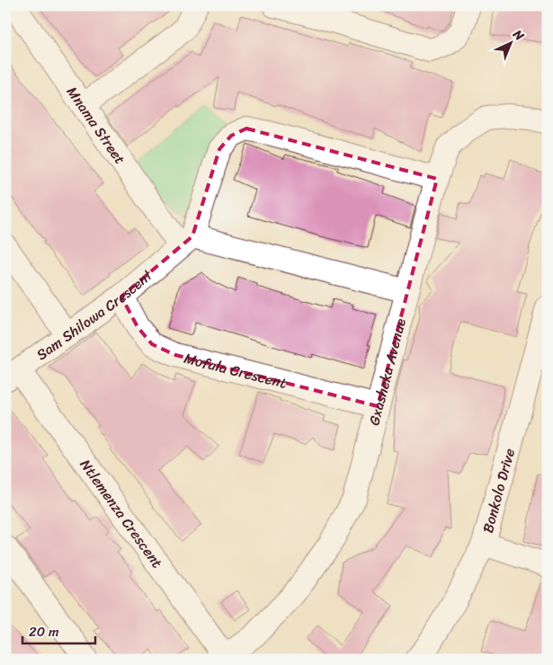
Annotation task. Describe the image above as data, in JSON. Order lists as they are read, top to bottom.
{
  "streets": {
    "street": [
      "Mnama Street",
      "Sam Shilowa Crescent",
      "Mofala Crescent",
      "Gxasheka Avenue",
      "Bonkolo Drive",
      "Ntlemenza Crescent"
    ]
  },
  "crossings": [
    ["Mnama Street", "Sam Shilowa Crescent"],
    ["Sam Shilowa Crescent", "Mofala Crescent"],
    ["Sam Shilowa Crescent", "Ntlemenza Crescent"],
    ["Mofala Crescent", "Gxasheka Avenue"],
    ["Gxasheka Avenue", "Ntlemenza Crescent"]
  ],
  "scale_bar": "20 m",
  "north": "top right"
}
